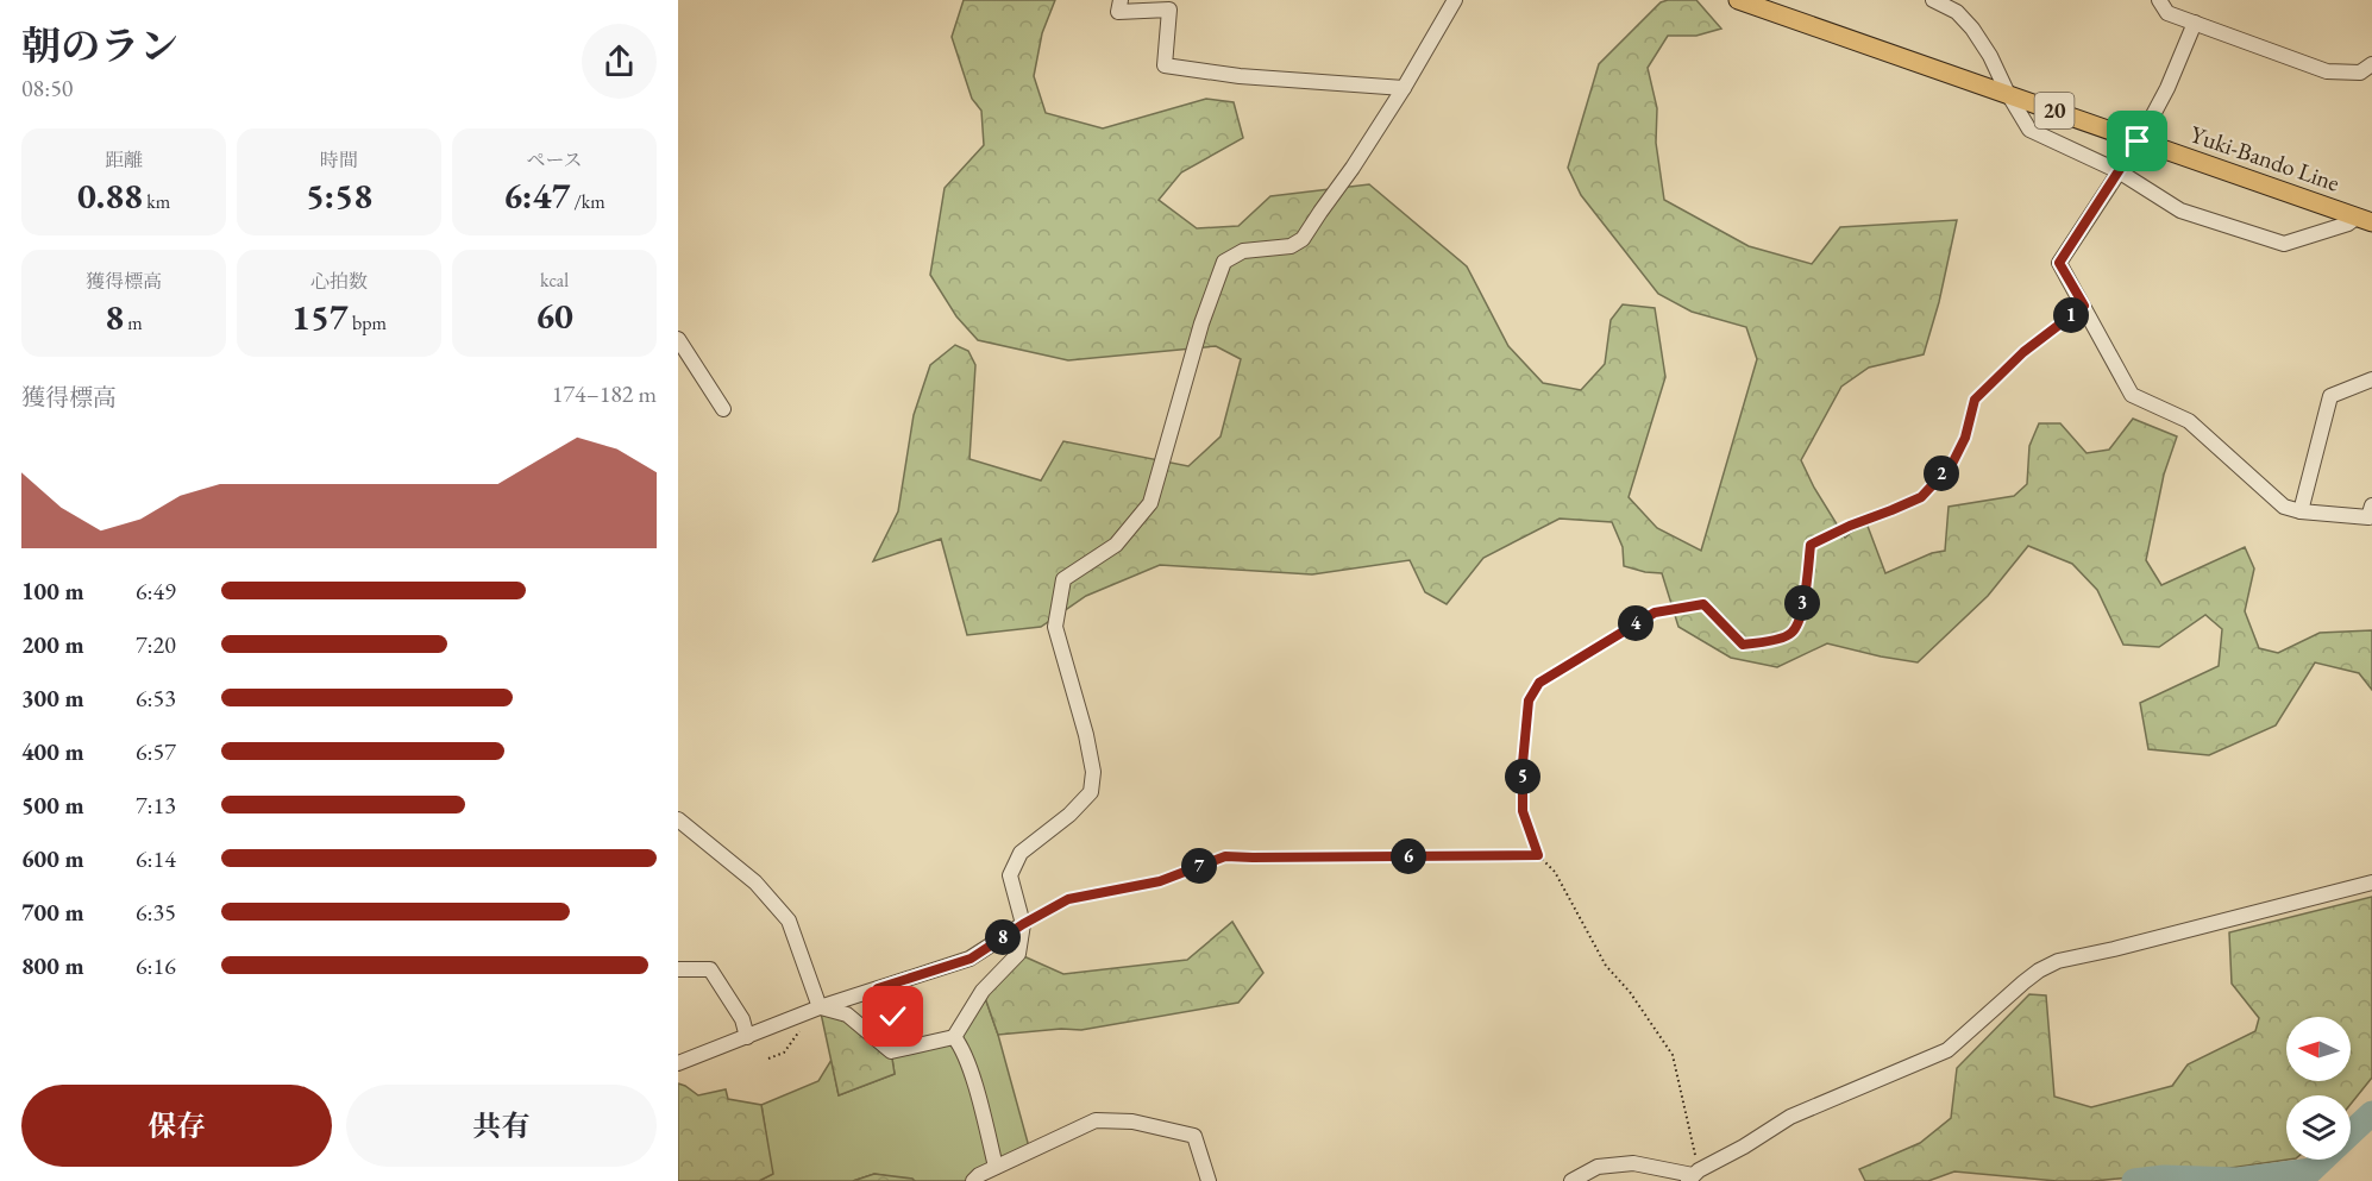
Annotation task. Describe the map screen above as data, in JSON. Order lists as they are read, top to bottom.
{
  "streets": {
    "main road": ["20", "Yuki-Bando Line"]
  },
  "north": "left",
  "page": {
    "heading": ["朝のラン", "08:50"],
    "stats": [
      ["距離", "0.88 km"],
      ["時間", "5:58"],
      ["ペース", "6:47 /km"],
      ["獲得標高", "8 m"],
      ["心拍数", "157 bpm"],
      ["kcal", "60"]
    ],
    "pins": [
      "1",
      "2",
      "3",
      "4",
      "5",
      "6",
      "7",
      "8"
    ],
    "chart": ["獲得標高", "174–182 m"],
    "list": [
      {
        "name": "100 m",
        "note": "6:49"
      },
      {
        "name": "200 m",
        "note": "7:20"
      },
      {
        "name": "300 m",
        "note": "6:53"
      },
      {
        "name": "400 m",
        "note": "6:57"
      },
      {
        "name": "500 m",
        "note": "7:13"
      },
      {
        "name": "600 m",
        "note": "6:14"
      },
      {
        "name": "700 m",
        "note": "6:35"
      },
      {
        "name": "800 m",
        "note": "6:16"
      }
    ],
    "buttons": ["保存", "共有"]
  }
}
